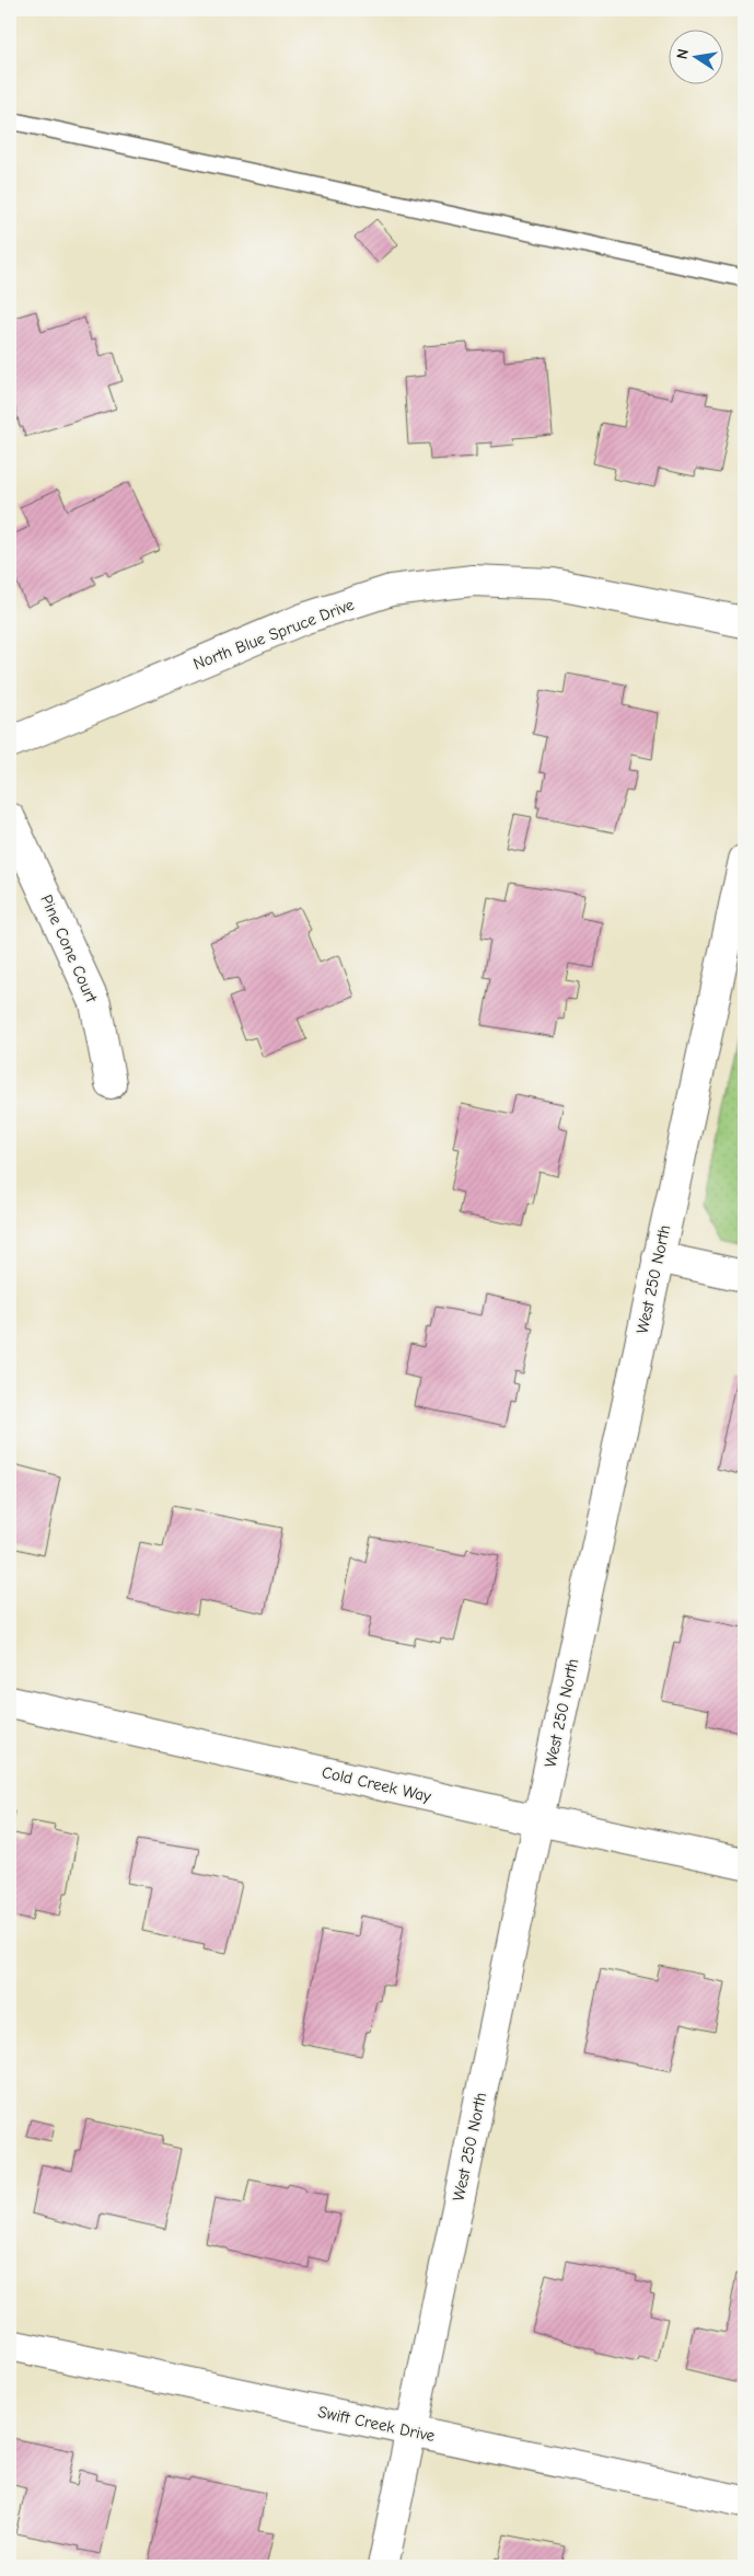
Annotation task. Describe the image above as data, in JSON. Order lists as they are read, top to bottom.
{
  "streets": {
    "street": [
      "North Blue Spruce Drive",
      "Pine Cone Court",
      "West 250 North",
      "Cold Creek Way",
      "Swift Creek Drive"
    ]
  },
  "crossings": [
    ["West 250 North", "Cold Creek Way"],
    ["West 250 North", "Swift Creek Drive"]
  ],
  "north": "left"
}
